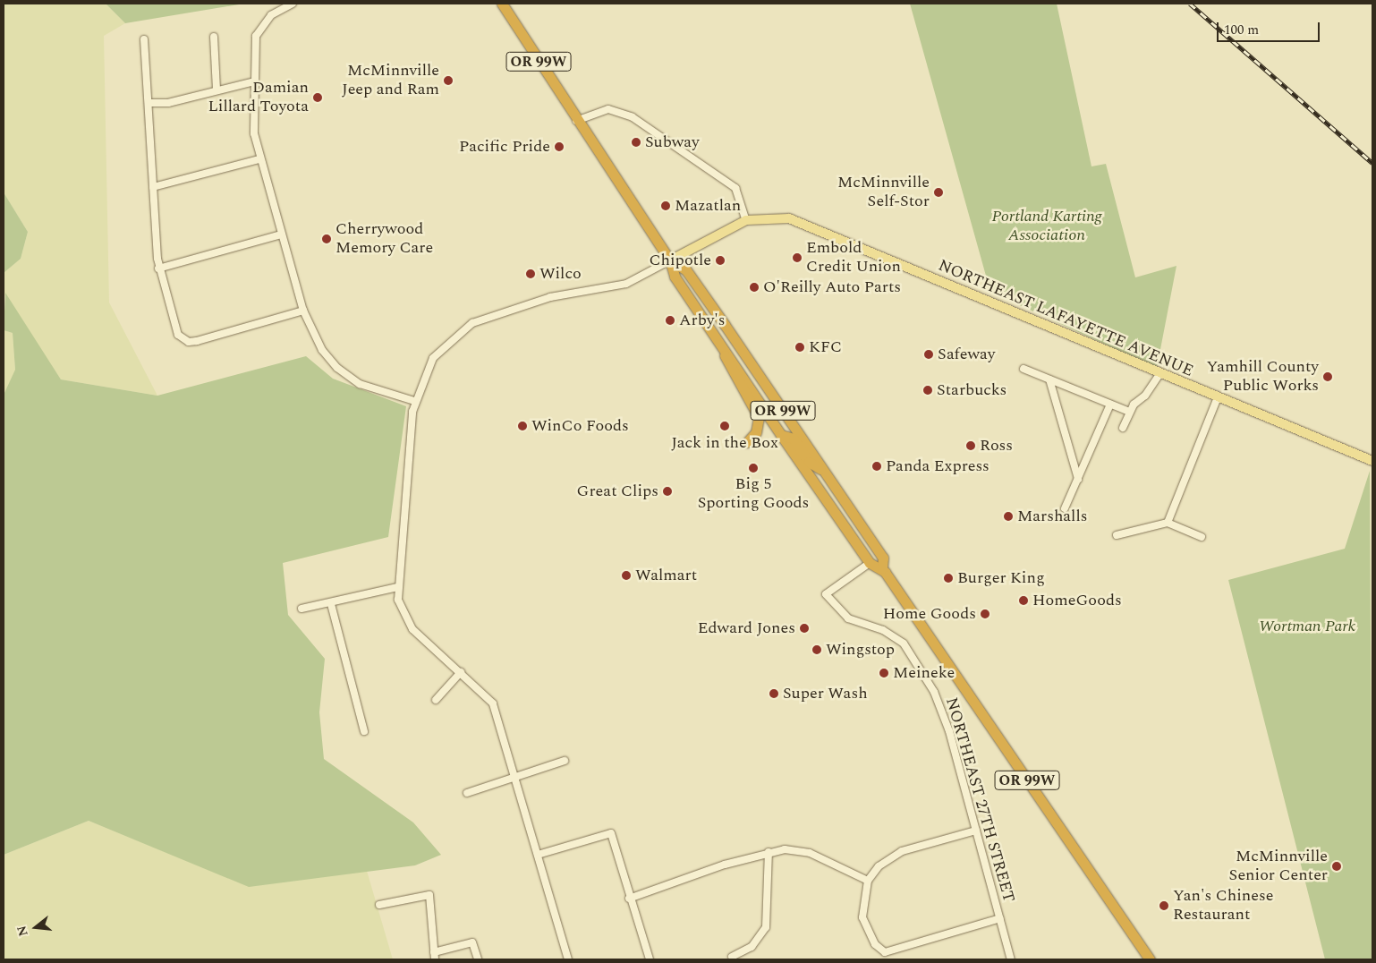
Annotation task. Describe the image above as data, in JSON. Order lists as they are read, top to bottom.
{
  "streets": {
    "highway": ["OR 99W"],
    "main road": ["NORTHEAST LAFAYETTE AVENUE"],
    "street": ["NORTHEAST 27TH STREET"]
  },
  "crossings": [
    ["OR 99W", "NORTHEAST LAFAYETTE AVENUE"],
    ["OR 99W", "NORTHEAST 27TH STREET"]
  ],
  "parks": ["Portland Karting Association", "Wortman Park"],
  "places": [
    "McMinnville Jeep and Ram",
    "Damian Lillard Toyota",
    "Subway",
    "Pacific Pride",
    "McMinnville Self-Stor",
    "Mazatlan",
    "Cherrywood Memory Care",
    "Embold Credit Union",
    "Chipotle",
    "Wilco",
    "O'Reilly Auto Parts",
    "Arby's",
    "KFC",
    "Safeway",
    "Yamhill County Public Works",
    "Starbucks",
    "WinCo Foods",
    "Jack in the Box",
    "Ross",
    "Panda Express",
    "Big 5 Sporting Goods",
    "Great Clips",
    "Marshalls",
    "Walmart",
    "Burger King",
    "HomeGoods",
    "Home Goods",
    "Edward Jones",
    "Wingstop",
    "Meineke",
    "Super Wash",
    "McMinnville Senior Center",
    "Yan's Chinese Restaurant"
  ],
  "scale_bar": "100 m",
  "north": "left"
}
